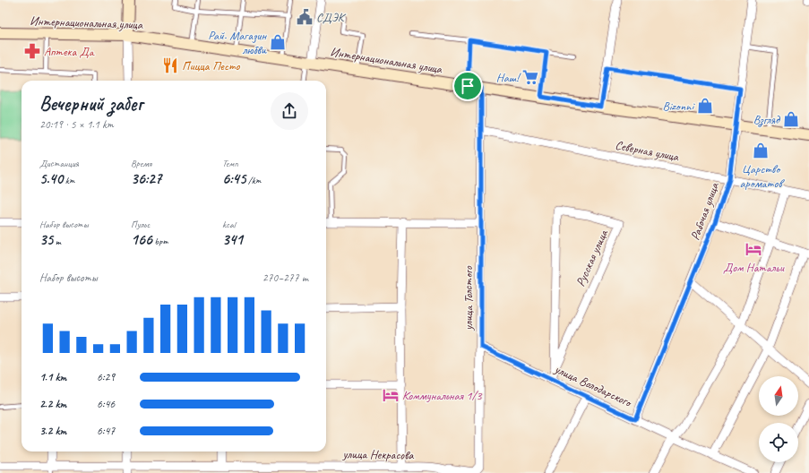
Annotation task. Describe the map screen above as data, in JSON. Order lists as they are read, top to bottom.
{
  "streets": {
    "main road": ["Интернациональная улица"],
    "street": [
      "Северная улица",
      "Рабочая улица",
      "Русская улица",
      "улица Толстого",
      "улица Володарского",
      "улица Некрасова"
    ]
  },
  "crossings": [
    ["Интернациональная улица", "Рабочая улица"],
    ["Интернациональная улица", "улица Толстого"],
    ["Северная улица", "Рабочая улица"],
    ["Северная улица", "улица Толстого"],
    ["Рабочая улица", "улица Володарского"],
    ["Русская улица", "улица Володарского"],
    ["улица Толстого", "улица Володарского"],
    ["улица Толстого", "улица Некрасова"]
  ],
  "places": {
    "public building": ["СДЭК"],
    "shop": [
      "Рай. Магазин любви",
      "Bizonni",
      "Взгляд",
      "Царство ароматов"
    ],
    "pharmacy": ["Аптека Да"],
    "restaurant": ["Пицца Песто"],
    "supermarket": ["Наш!"],
    "hotel": ["Дом Натальи", "Коммунальная 1/3"]
  },
  "north": "top",
  "page": {
    "heading": ["Вечерний забег", "20:19 · 5 × 1.1 km"],
    "stats": [
      ["Дистанция", "5.40 km"],
      ["Время", "36:27"],
      ["Темп", "6:45 /km"],
      ["Набор высоты", "35 m"],
      ["Пульс", "166 bpm"],
      ["kcal", "341"]
    ],
    "chart": ["Набор высоты", "270–277 m"],
    "list": [
      {
        "name": "1.1 km",
        "note": "6:29"
      },
      {
        "name": "2.2 km",
        "note": "6:46"
      },
      {
        "name": "3.2 km",
        "note": "6:47"
      }
    ]
  }
}
